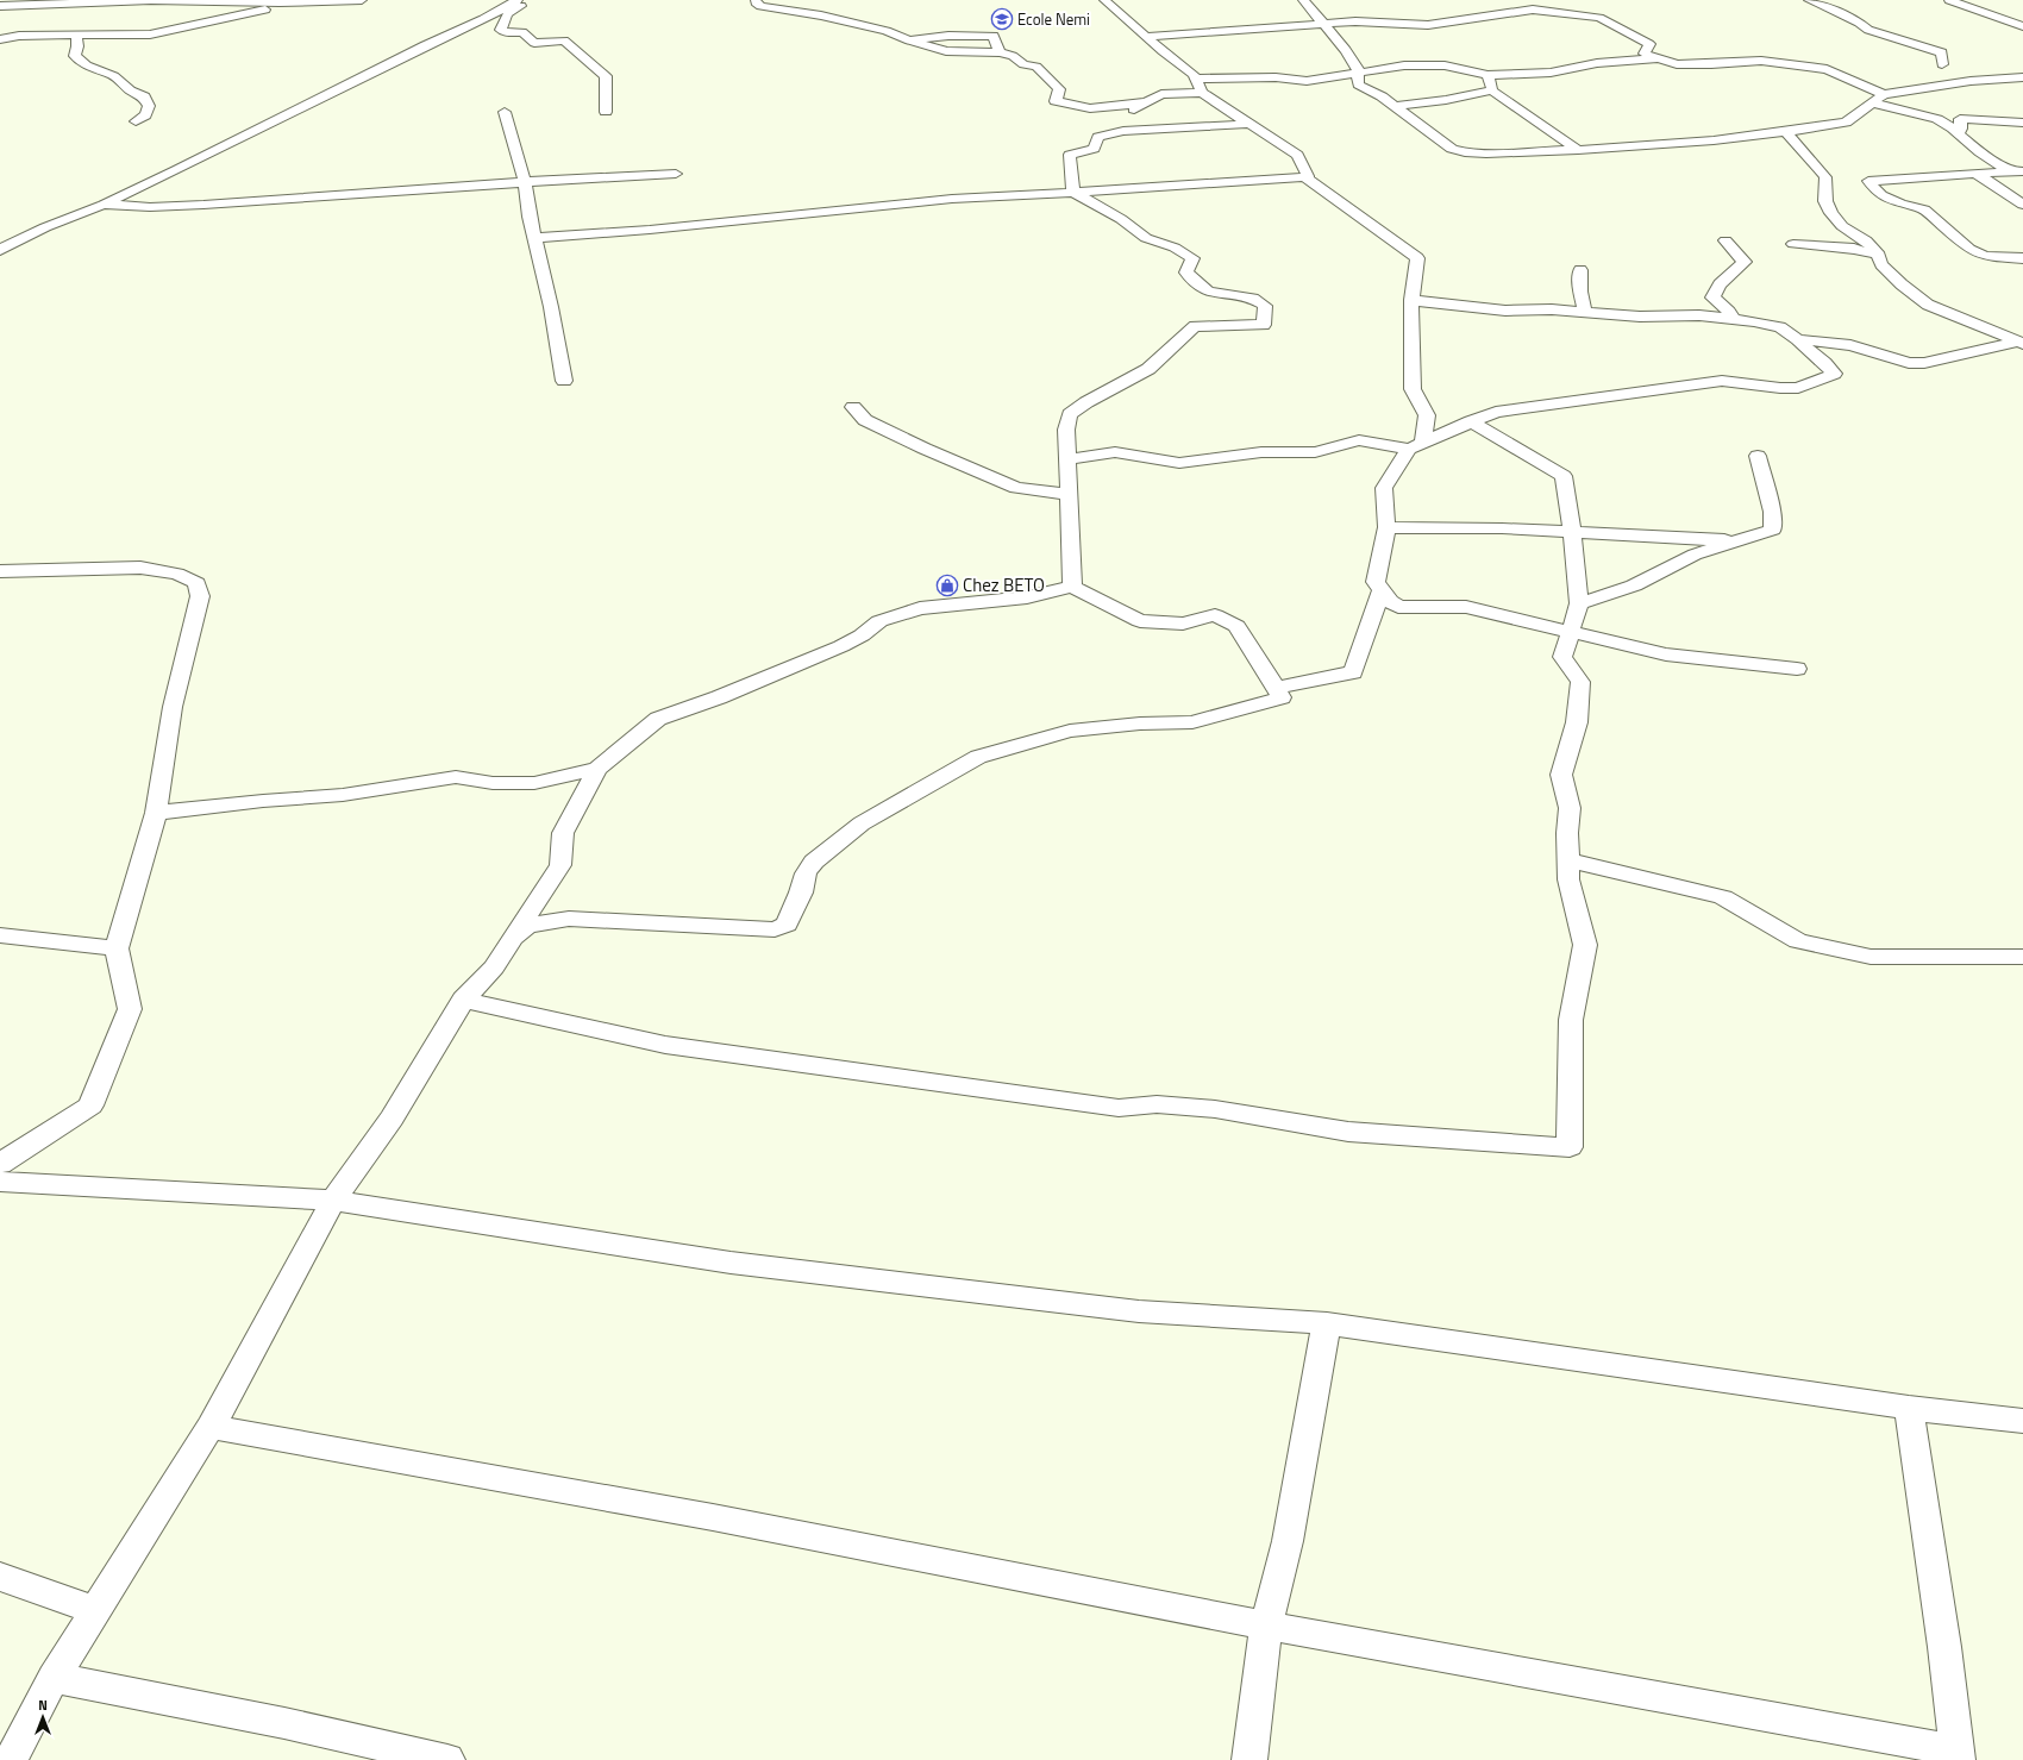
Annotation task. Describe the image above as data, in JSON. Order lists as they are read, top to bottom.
{
  "places": {
    "school or university": ["Ecole Nemi"],
    "shop": ["Chez BETO"]
  },
  "north": "top"
}
